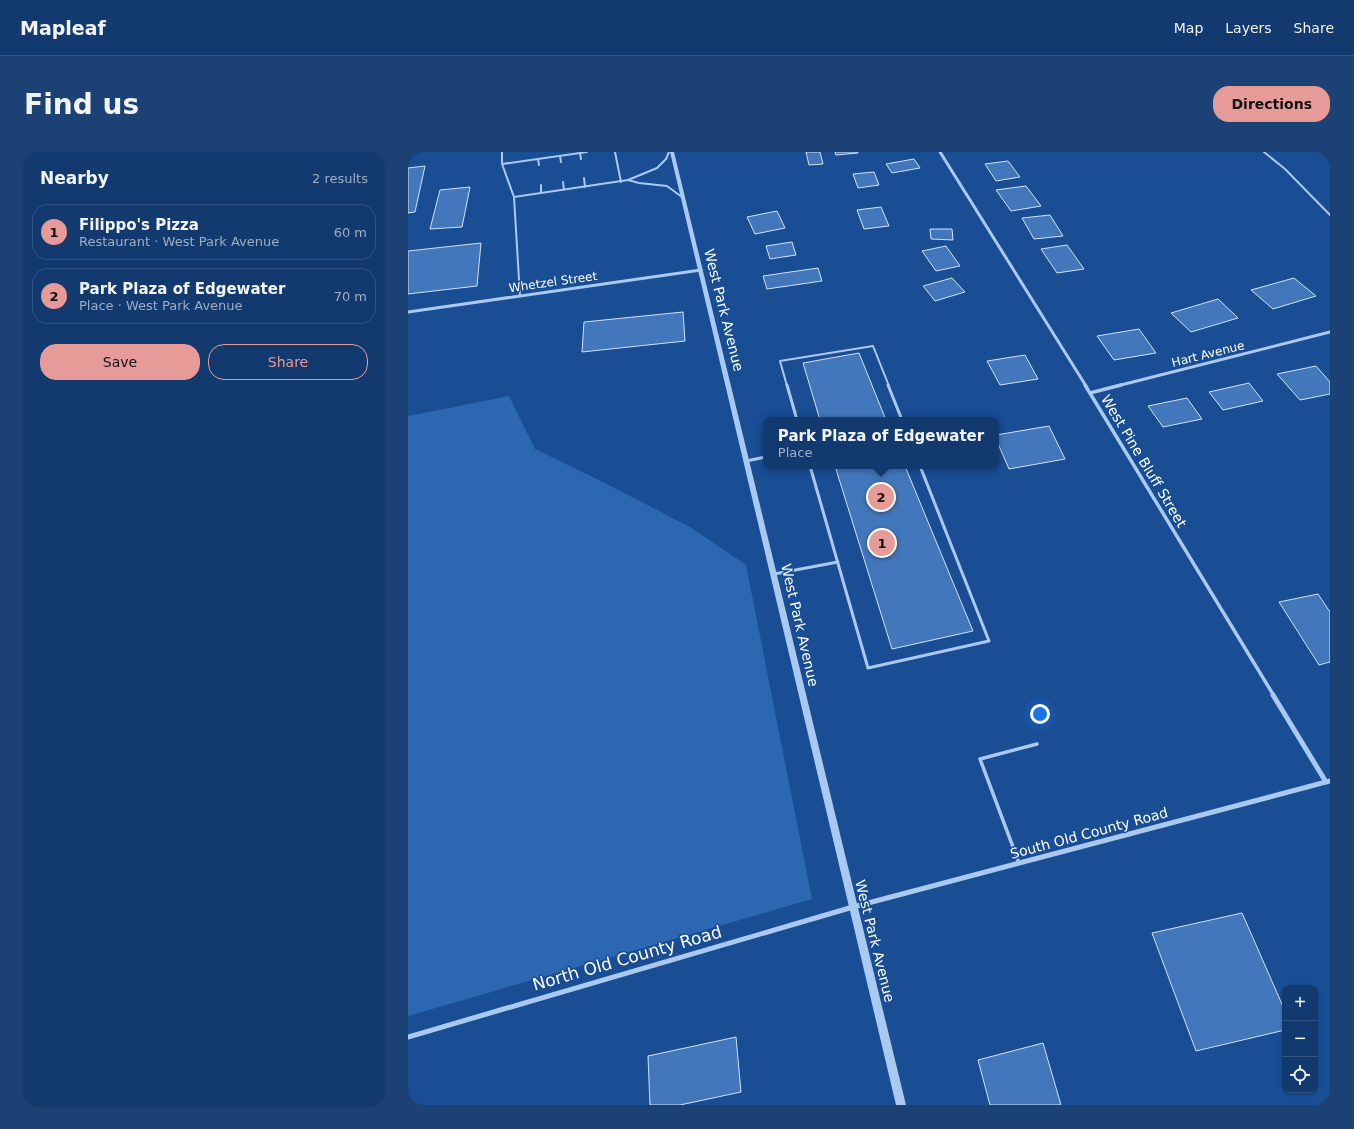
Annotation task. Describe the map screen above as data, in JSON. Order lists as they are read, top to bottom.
{
  "streets": {
    "street": [
      "Whetzel Street",
      "West Park Avenue",
      "Hart Avenue",
      "West Pine Bluff Street",
      "South Old County Road",
      "North Old County Road"
    ]
  },
  "crossings": [
    ["Whetzel Street", "West Park Avenue"],
    ["West Park Avenue", "South Old County Road"],
    ["West Park Avenue", "North Old County Road"],
    ["Hart Avenue", "West Pine Bluff Street"],
    ["West Pine Bluff Street", "South Old County Road"],
    ["South Old County Road", "North Old County Road"]
  ],
  "page": {
    "header": "Mapleaf",
    "nav": ["Map", "Layers", "Share"],
    "buttons": [
      "Directions",
      ["Save", "Share"]
    ],
    "title": "Find us",
    "heading": ["Nearby", "2 results"],
    "list": [
      {
        "mark": "1",
        "name": "Filippo's Pizza",
        "note": "Restaurant · West Park Avenue",
        "value": "60 m"
      },
      {
        "mark": "2",
        "name": "Park Plaza of Edgewater",
        "note": "Place · West Park Avenue",
        "value": "70 m"
      }
    ],
    "popup": ["Park Plaza of Edgewater", "Place"],
    "pins": ["2", "1"],
    "map_buttons": ["+", "−"]
  }
}
